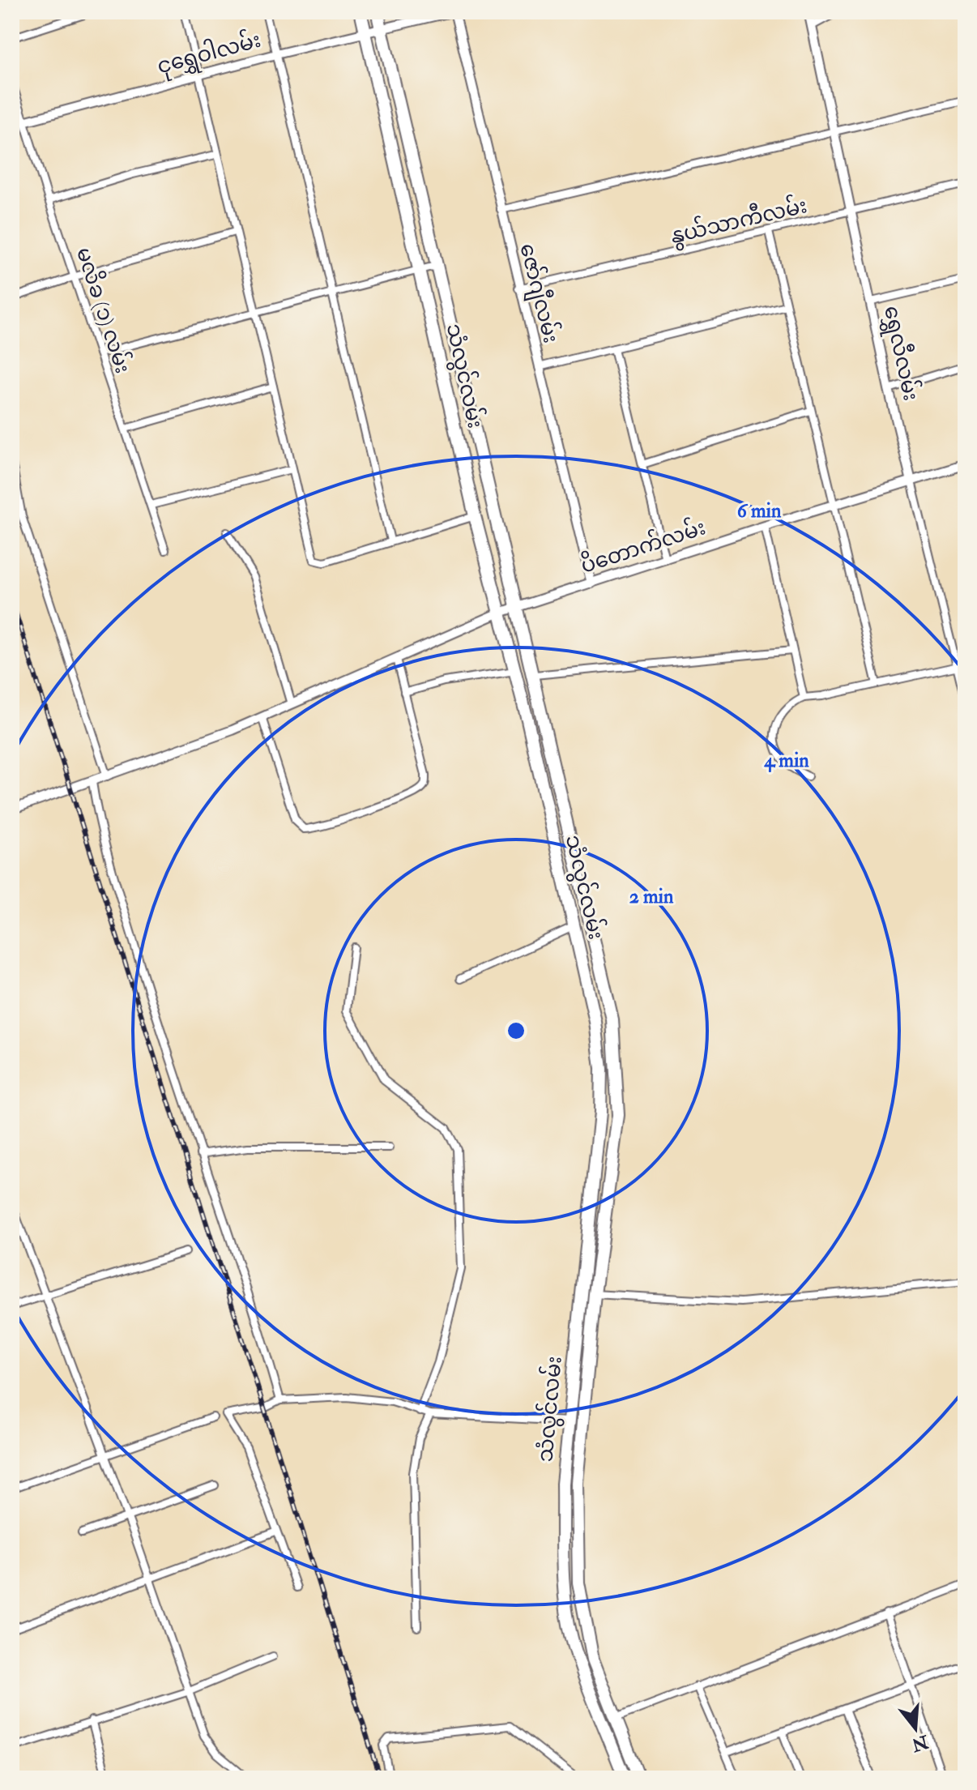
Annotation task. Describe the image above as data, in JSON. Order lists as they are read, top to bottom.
{
  "streets": {
    "main road": ["သံလွင်လမ်း"],
    "street": [
      "ငုရွှေဝါလမ်း",
      "နွယ်သာကီလမ်း",
      "ဇော်ဂျီလမ်း",
      "မလိခ (၁) လမ်း",
      "ရွှေလီလမ်း",
      "ပိတောက်လမ်း"
    ]
  },
  "crossings": [
    ["ငုရွှေဝါလမ်း", "ဇော်ဂျီလမ်း"],
    ["ငုရွှေဝါလမ်း", "မလိခ (၁) လမ်း"],
    ["ငုရွှေဝါလမ်း", "သံလွင်လမ်း"],
    ["နွယ်သာကီလမ်း", "ဇော်ဂျီလမ်း"],
    ["နွယ်သာကီလမ်း", "ရွှေလီလမ်း"],
    ["ဇော်ဂျီလမ်း", "ပိတောက်လမ်း"],
    ["ရွှေလီလမ်း", "ပိတောက်လမ်း"],
    ["သံလွင်လမ်း", "ပိတောက်လမ်း"]
  ],
  "north": "bottom",
  "rings": ["6 min", "4 min", "2 min"]
}
